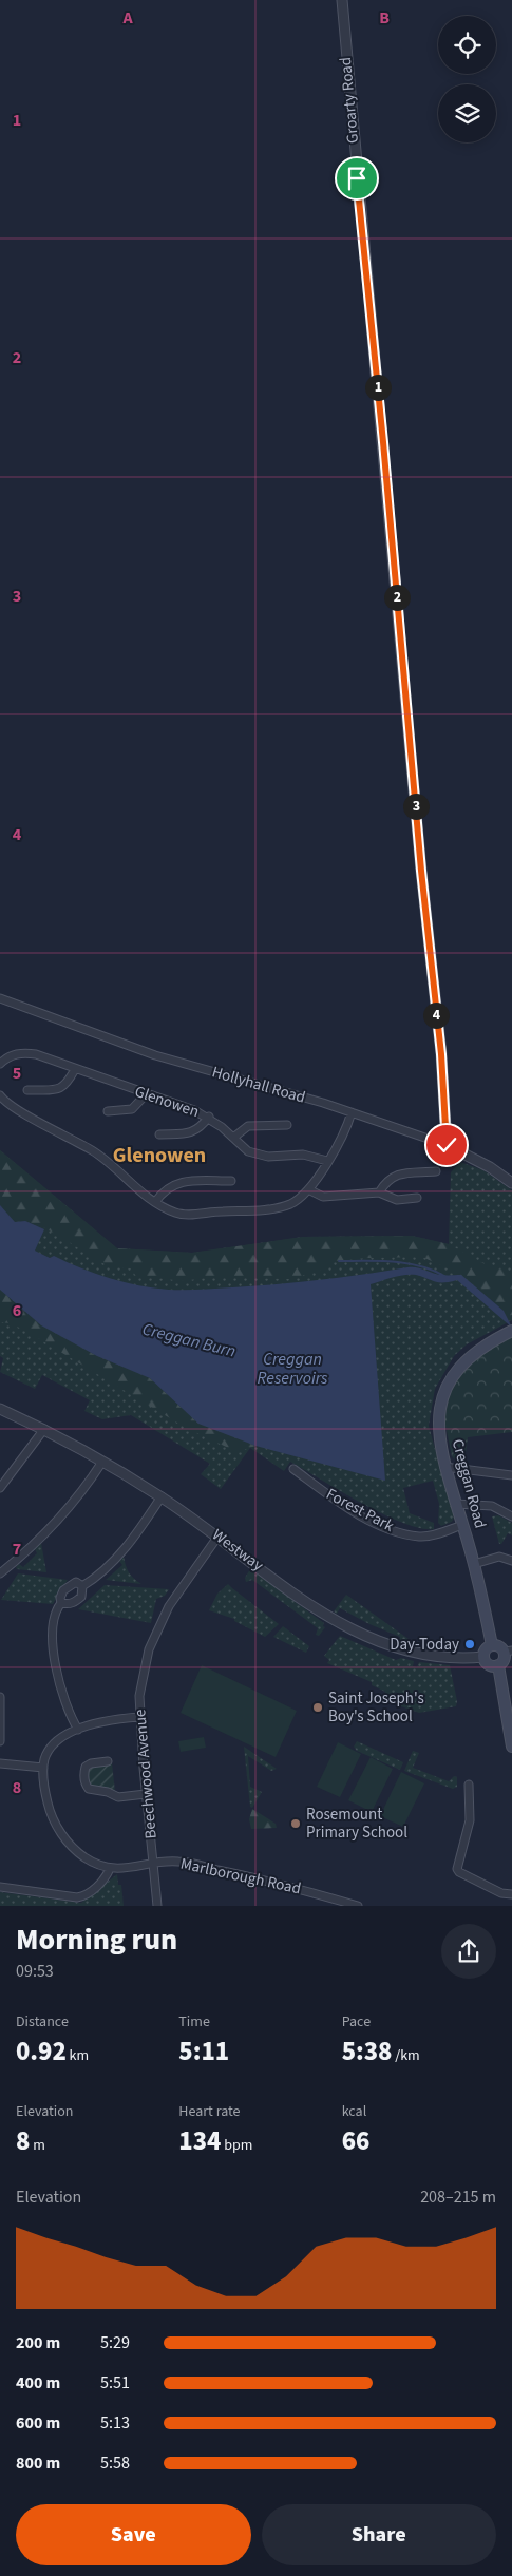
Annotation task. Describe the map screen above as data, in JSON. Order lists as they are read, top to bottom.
{
  "streets": {
    "main road": ["Creggan Road"],
    "street": [
      "Groarty Road",
      "Hollyhall Road",
      "Glenowen",
      "Forest Park",
      "Westway",
      "Beechwood Avenue",
      "Marlborough Road"
    ]
  },
  "crossings": [
    ["Groarty Road", "Hollyhall Road"],
    ["Creggan Road", "Forest Park"],
    ["Creggan Road", "Westway"],
    ["Westway", "Beechwood Avenue"],
    ["Beechwood Avenue", "Marlborough Road"]
  ],
  "districts": ["Glenowen"],
  "water": ["Creggan Burn", "Creggan Reservoirs"],
  "places": ["Day-Today", "Saint Joseph's Boy's School", "Rosemount Primary School"],
  "page": {
    "pins": [
      "1",
      "2",
      "3",
      "4"
    ],
    "heading": ["Morning run", "09:53"],
    "stats": [
      ["Distance", "0.92 km"],
      ["Time", "5:11"],
      ["Pace", "5:38 /km"],
      ["Elevation", "8 m"],
      ["Heart rate", "134 bpm"],
      ["kcal", "66"]
    ],
    "chart": ["Elevation", "208–215 m"],
    "list": [
      {
        "name": "200 m",
        "note": "5:29"
      },
      {
        "name": "400 m",
        "note": "5:51"
      },
      {
        "name": "600 m",
        "note": "5:13"
      },
      {
        "name": "800 m",
        "note": "5:58"
      }
    ],
    "buttons": ["Save", "Share"]
  },
  "grid": {
    "columns": ["A", "B"],
    "rows": [
      "1",
      "2",
      "3",
      "4",
      "5",
      "6",
      "7",
      "8"
    ]
  }
}
